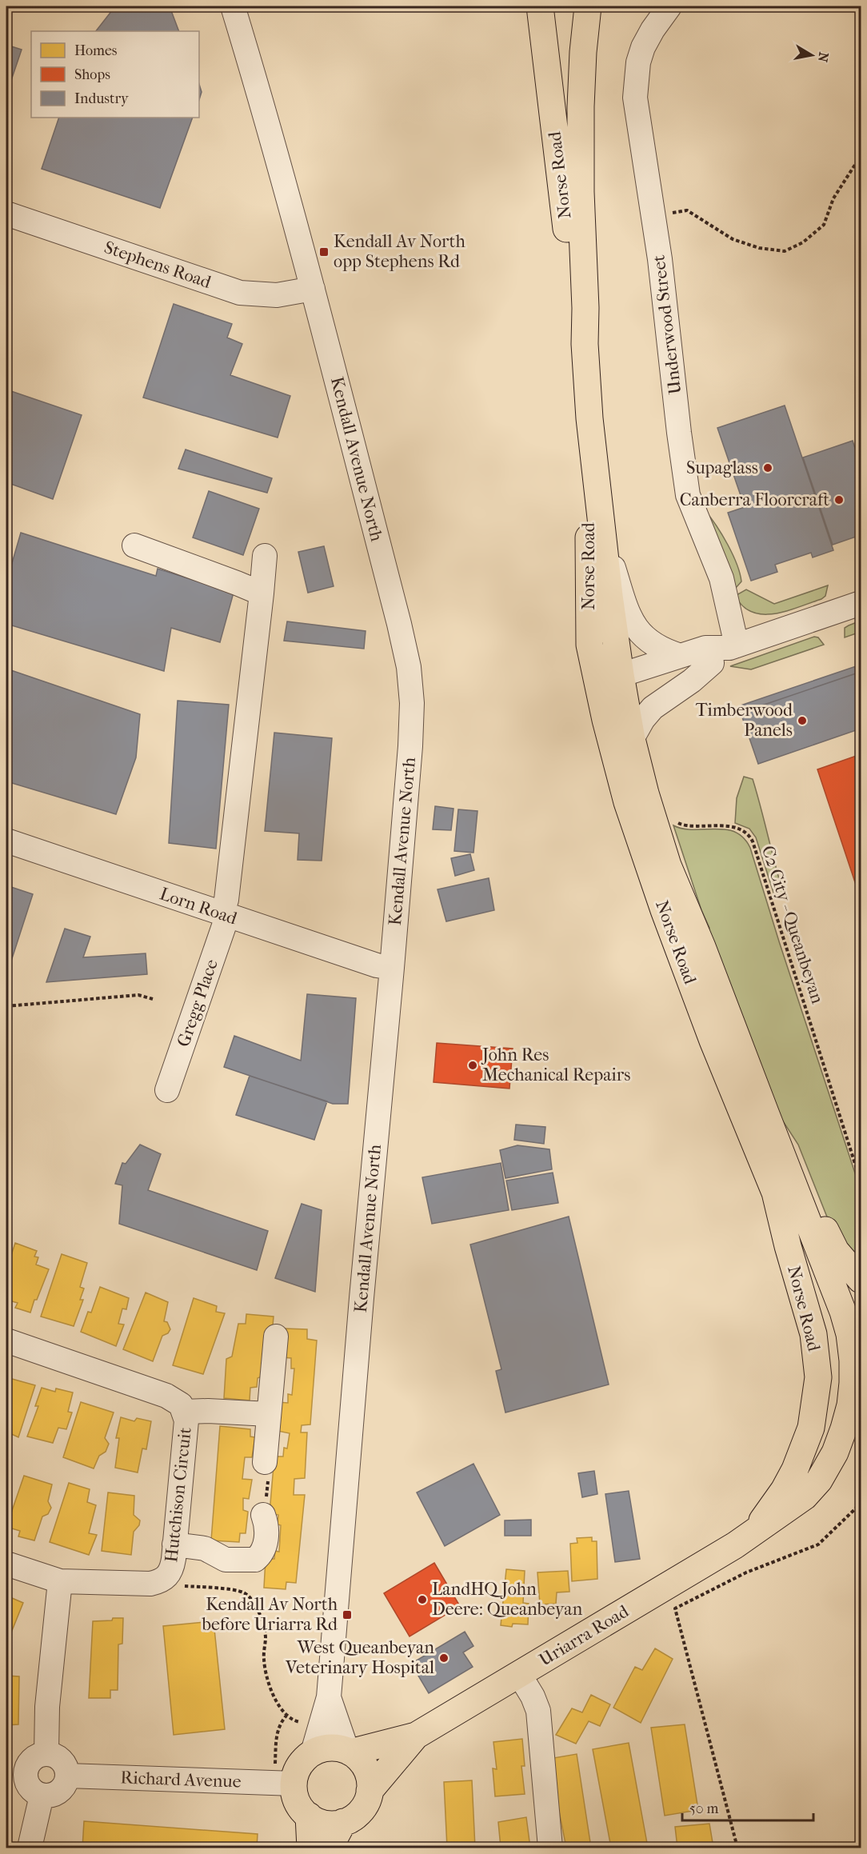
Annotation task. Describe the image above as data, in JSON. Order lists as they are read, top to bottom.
{
  "streets": {
    "main road": ["Norse Road", "Uriarra Road"],
    "street": [
      "Stephens Road",
      "Underwood Street",
      "Kendall Avenue North",
      "Lorn Road",
      "Gregg Place",
      "Hutchison Circuit",
      "Richard Avenue"
    ],
    "path": ["C2 City - Queanbeyan"]
  },
  "crossings": [
    ["Norse Road", "Uriarra Road"],
    ["Stephens Road", "Kendall Avenue North"],
    ["Kendall Avenue North", "Lorn Road"],
    ["Kendall Avenue North", "Uriarra Road"],
    ["Kendall Avenue North", "Richard Avenue"],
    ["Lorn Road", "Gregg Place"],
    ["Uriarra Road", "Richard Avenue"]
  ],
  "places": {
    "transit": ["Kendall Av North opp Stephens Rd", "Kendall Av North before Uriarra Rd"],
    "other": [
      "Supaglass",
      "Canberra Floorcraft",
      "Timberwood Panels",
      "John Res Mechanical Repairs",
      "LandHQ John Deere: Queanbeyan",
      "West Queanbeyan Veterinary Hospital"
    ]
  },
  "legend": ["Homes", "Shops", "Industry"],
  "scale_bar": "50 m",
  "north": "right"
}
